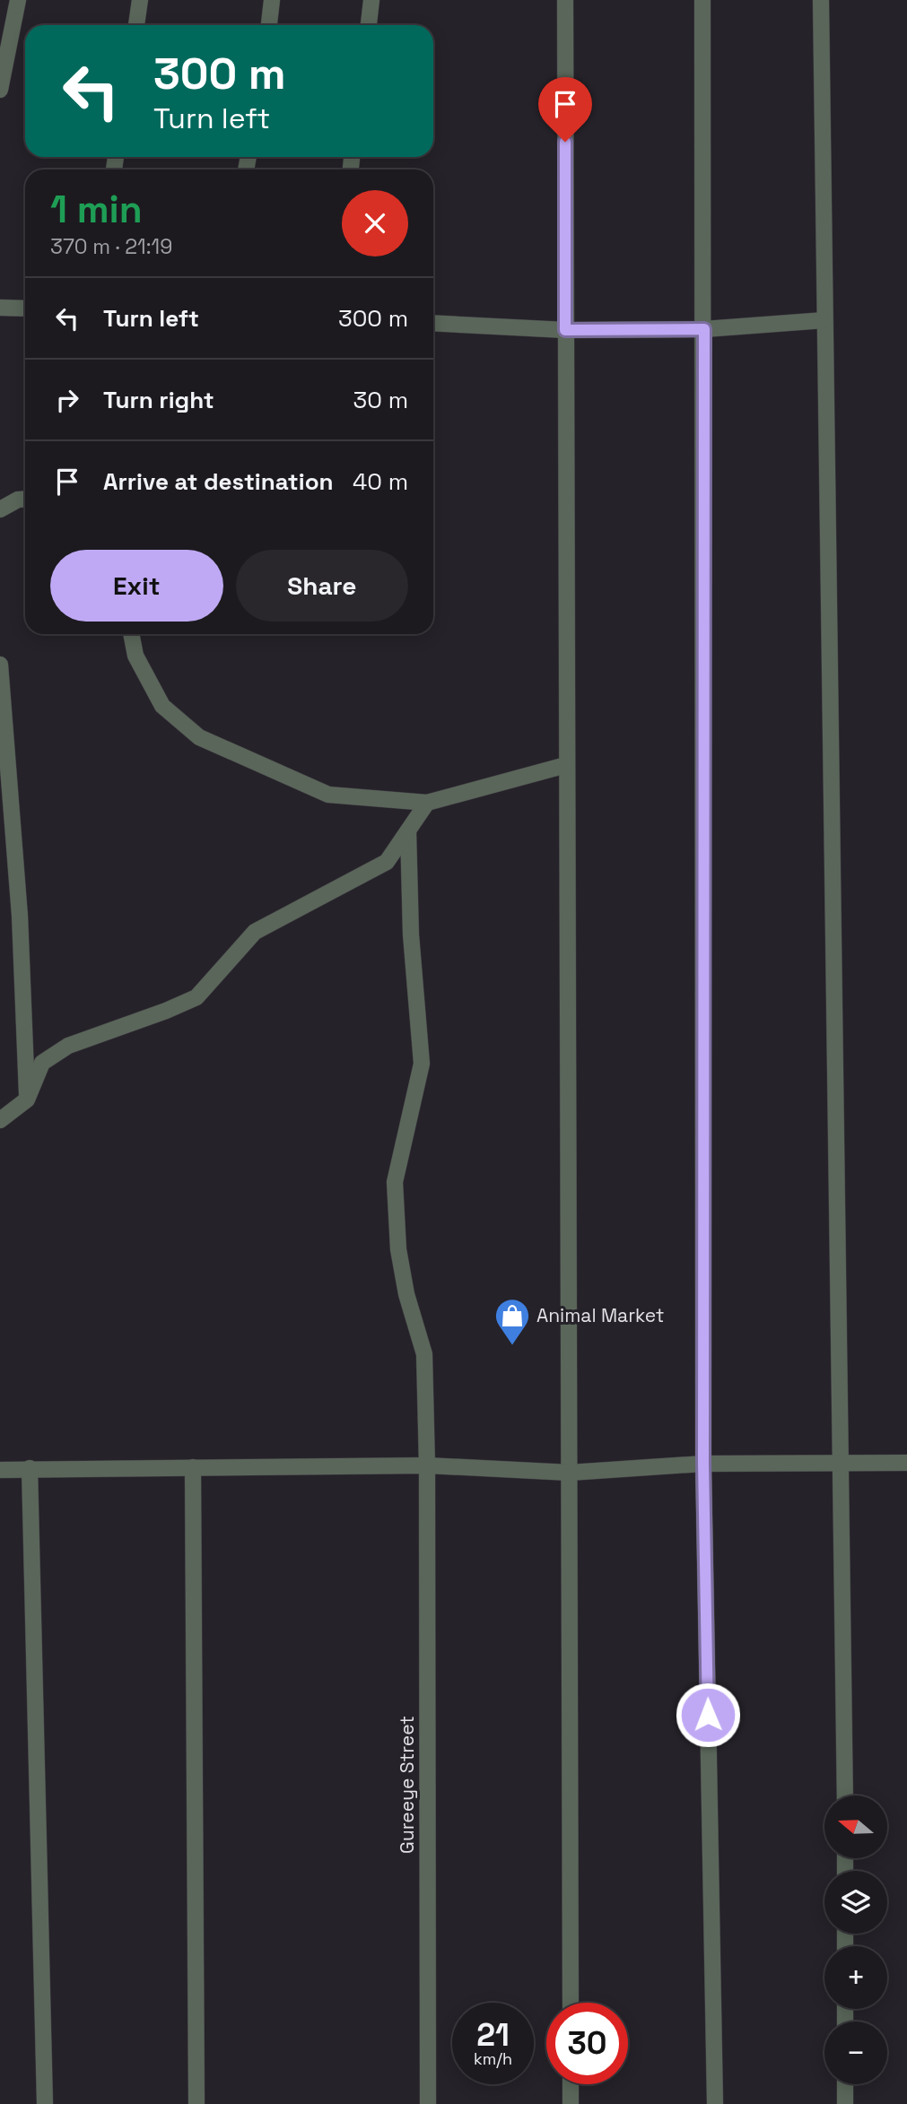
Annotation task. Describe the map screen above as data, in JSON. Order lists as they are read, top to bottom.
{
  "streets": {
    "street": ["Gureeye Street"]
  },
  "places": {
    "shop": ["Animal Market"]
  },
  "north": "left",
  "page": {
    "turn": ["300 m", "Turn left"],
    "heading": ["1 min", "370 m · 21:19"],
    "list": [
      {
        "name": "Turn left",
        "value": "300 m"
      },
      {
        "name": "Turn right",
        "value": "30 m"
      },
      {
        "name": "Arrive at destination",
        "value": "40 m"
      }
    ],
    "buttons": ["Exit", "Share"],
    "map_buttons": ["+", "−"],
    "speed": "21 km/h",
    "limit": "30"
  }
}
